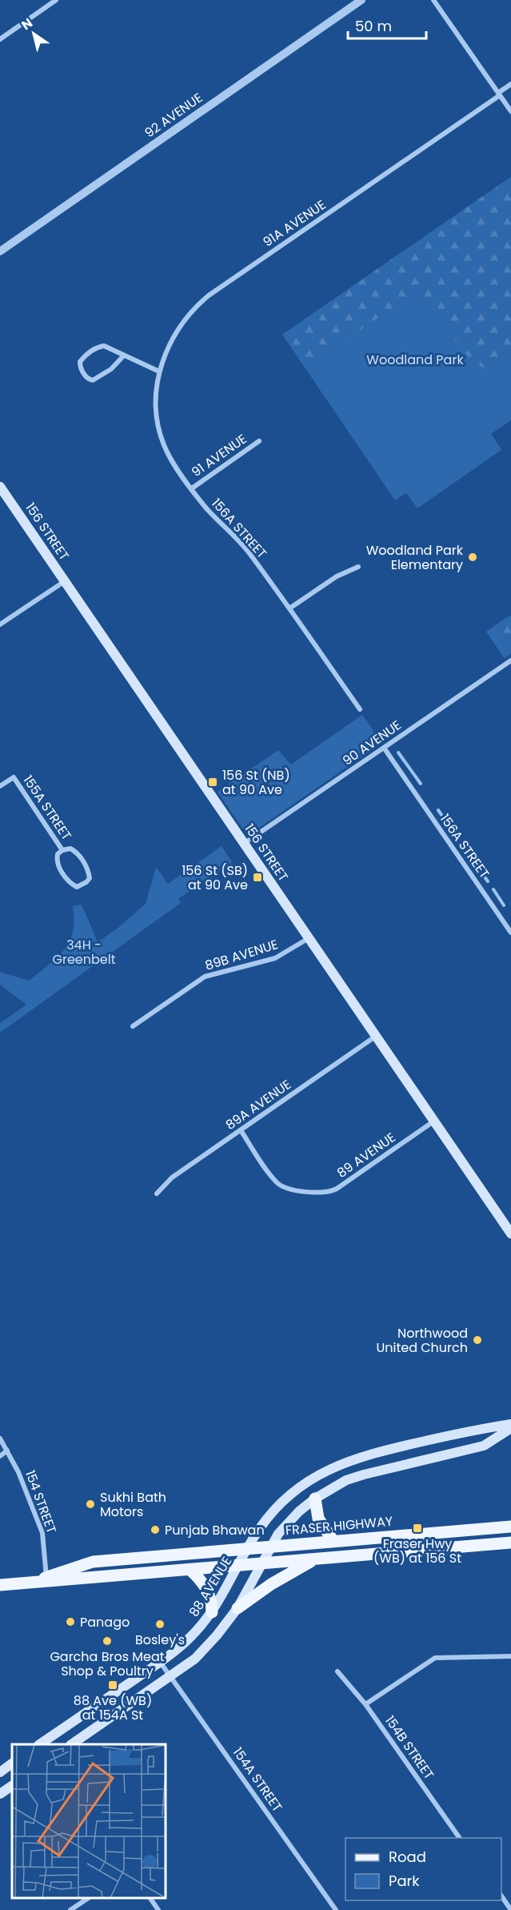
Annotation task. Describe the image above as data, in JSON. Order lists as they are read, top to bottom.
{
  "streets": {
    "main road": ["156 STREET", "FRASER HIGHWAY", "88 AVENUE"],
    "street": [
      "92 AVENUE",
      "91A AVENUE",
      "91 AVENUE",
      "156A STREET",
      "90 AVENUE",
      "155A STREET",
      "89B AVENUE",
      "89A AVENUE",
      "89 AVENUE",
      "154 STREET",
      "154B STREET",
      "154A STREET"
    ]
  },
  "crossings": [
    ["91A AVENUE", "156A STREET"],
    ["91 AVENUE", "156A STREET"],
    ["156A STREET", "90 AVENUE"],
    ["156 STREET", "90 AVENUE"],
    ["156 STREET", "89B AVENUE"],
    ["156 STREET", "89A AVENUE"],
    ["156 STREET", "89 AVENUE"],
    ["89A AVENUE", "89 AVENUE"],
    ["154 STREET", "FRASER HIGHWAY"],
    ["FRASER HIGHWAY", "88 AVENUE"],
    ["88 AVENUE", "154A STREET"]
  ],
  "parks": ["Woodland Park", "34H - Greenbelt"],
  "places": {
    "other": [
      "Woodland Park Elementary",
      "Northwood United Church",
      "Sukhi Bath Motors",
      "Punjab Bhawan",
      "Panago",
      "Bosley's",
      "Garcha Bros Meat Shop & Poultry"
    ],
    "transit": [
      "156 St (NB) at 90 Ave",
      "156 St (SB) at 90 Ave",
      "Fraser Hwy (WB) at 156 St",
      "88 Ave (WB) at 154A St"
    ]
  },
  "legend": ["Road", "Park"],
  "scale_bar": "50 m",
  "north": "top left"
}
